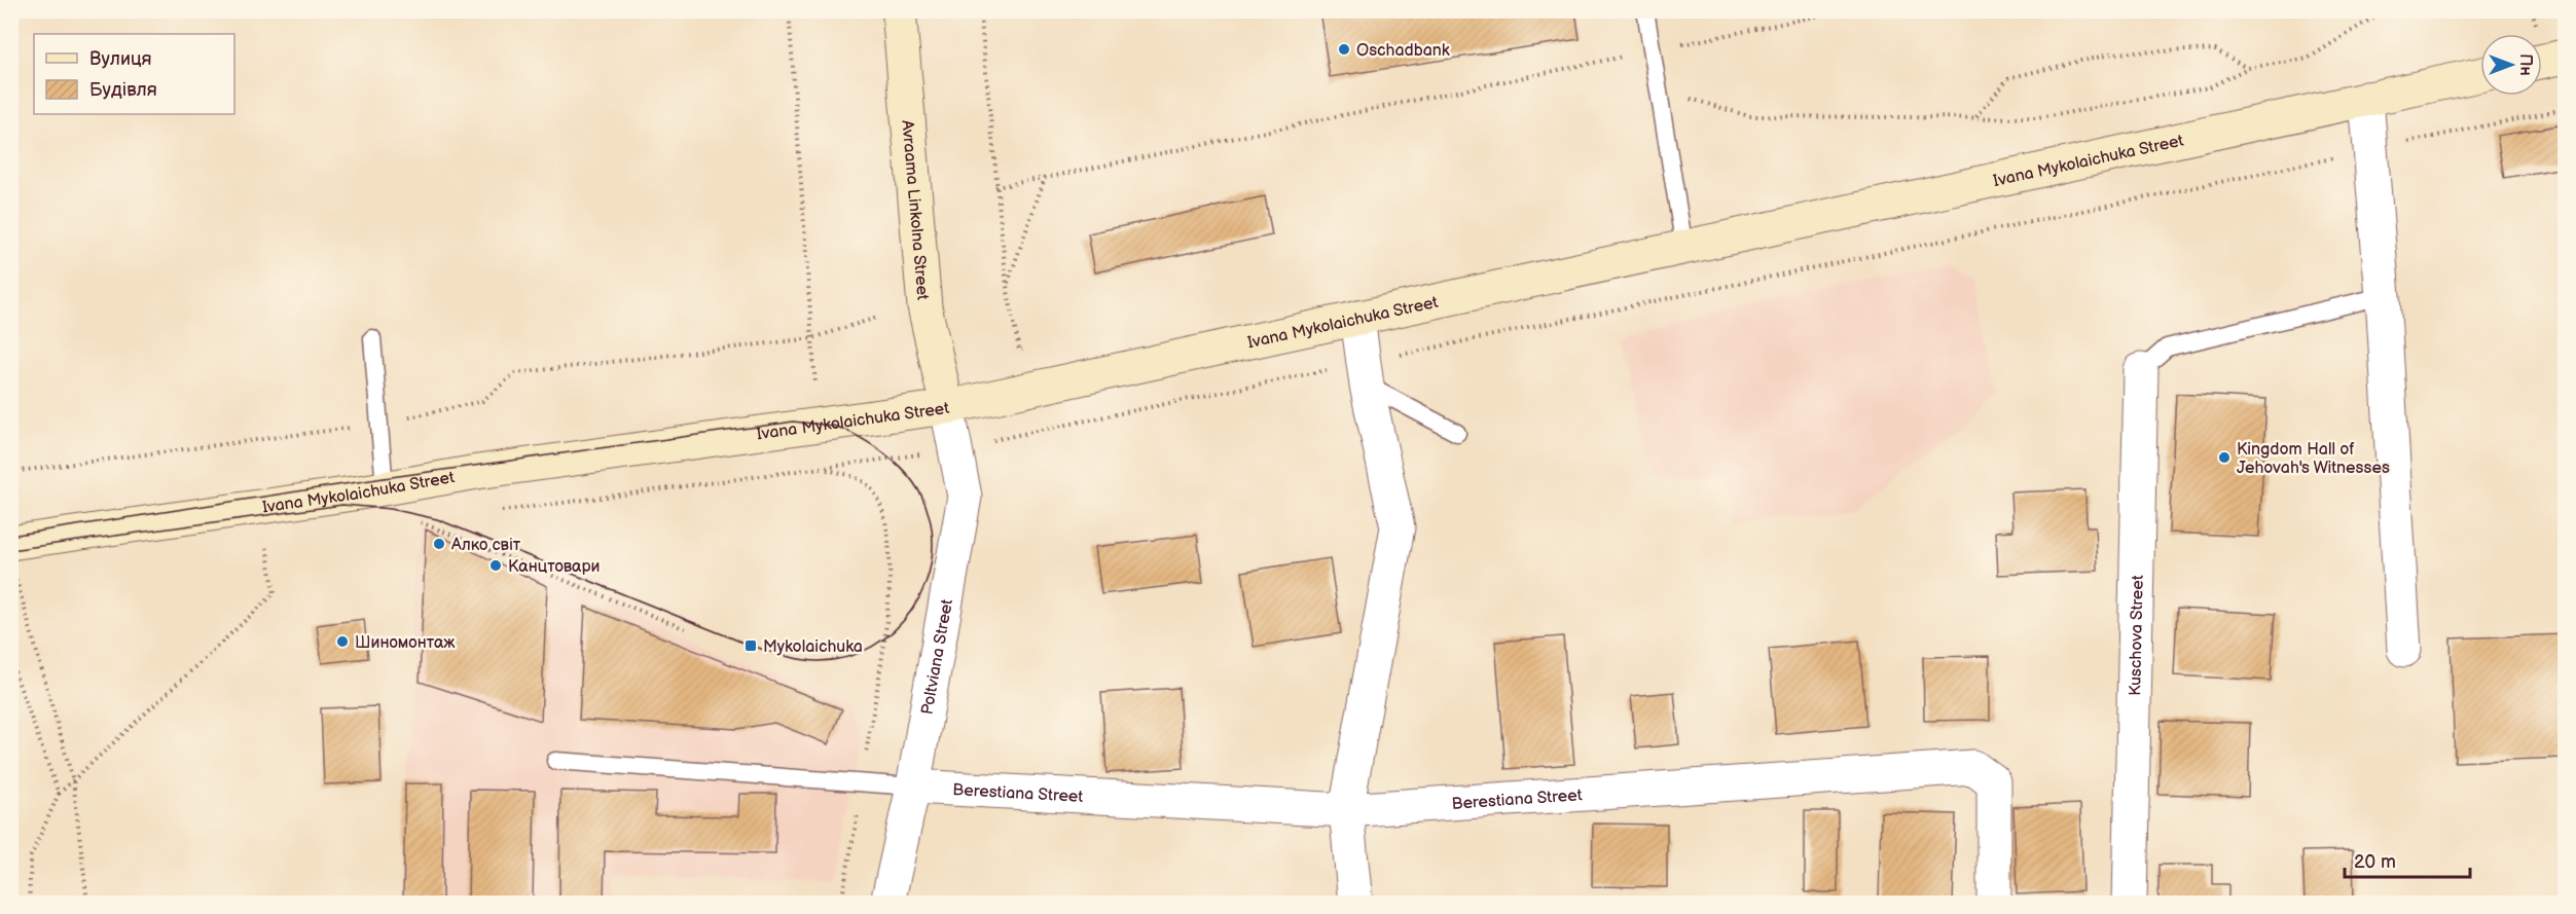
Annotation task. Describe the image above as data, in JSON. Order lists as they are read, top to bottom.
{
  "streets": {
    "main road": ["Ivana Mykolaichuka Street", "Avraama Linkolna Street"],
    "street": ["Kuschova Street", "Poltviana Street", "Berestiana Street"]
  },
  "crossings": [
    ["Ivana Mykolaichuka Street", "Avraama Linkolna Street"],
    ["Ivana Mykolaichuka Street", "Poltviana Street"],
    ["Avraama Linkolna Street", "Poltviana Street"],
    ["Poltviana Street", "Berestiana Street"]
  ],
  "places": {
    "other": [
      "Oschadbank",
      "Kingdom Hall of Jehovah's Witnesses",
      "Алко світ",
      "Канцтовари",
      "Шиномонтаж"
    ],
    "transit": ["Mykolaichuka"]
  },
  "legend": ["Вулиця", "Будівля"],
  "scale_bar": "20 m",
  "north": "right"
}
